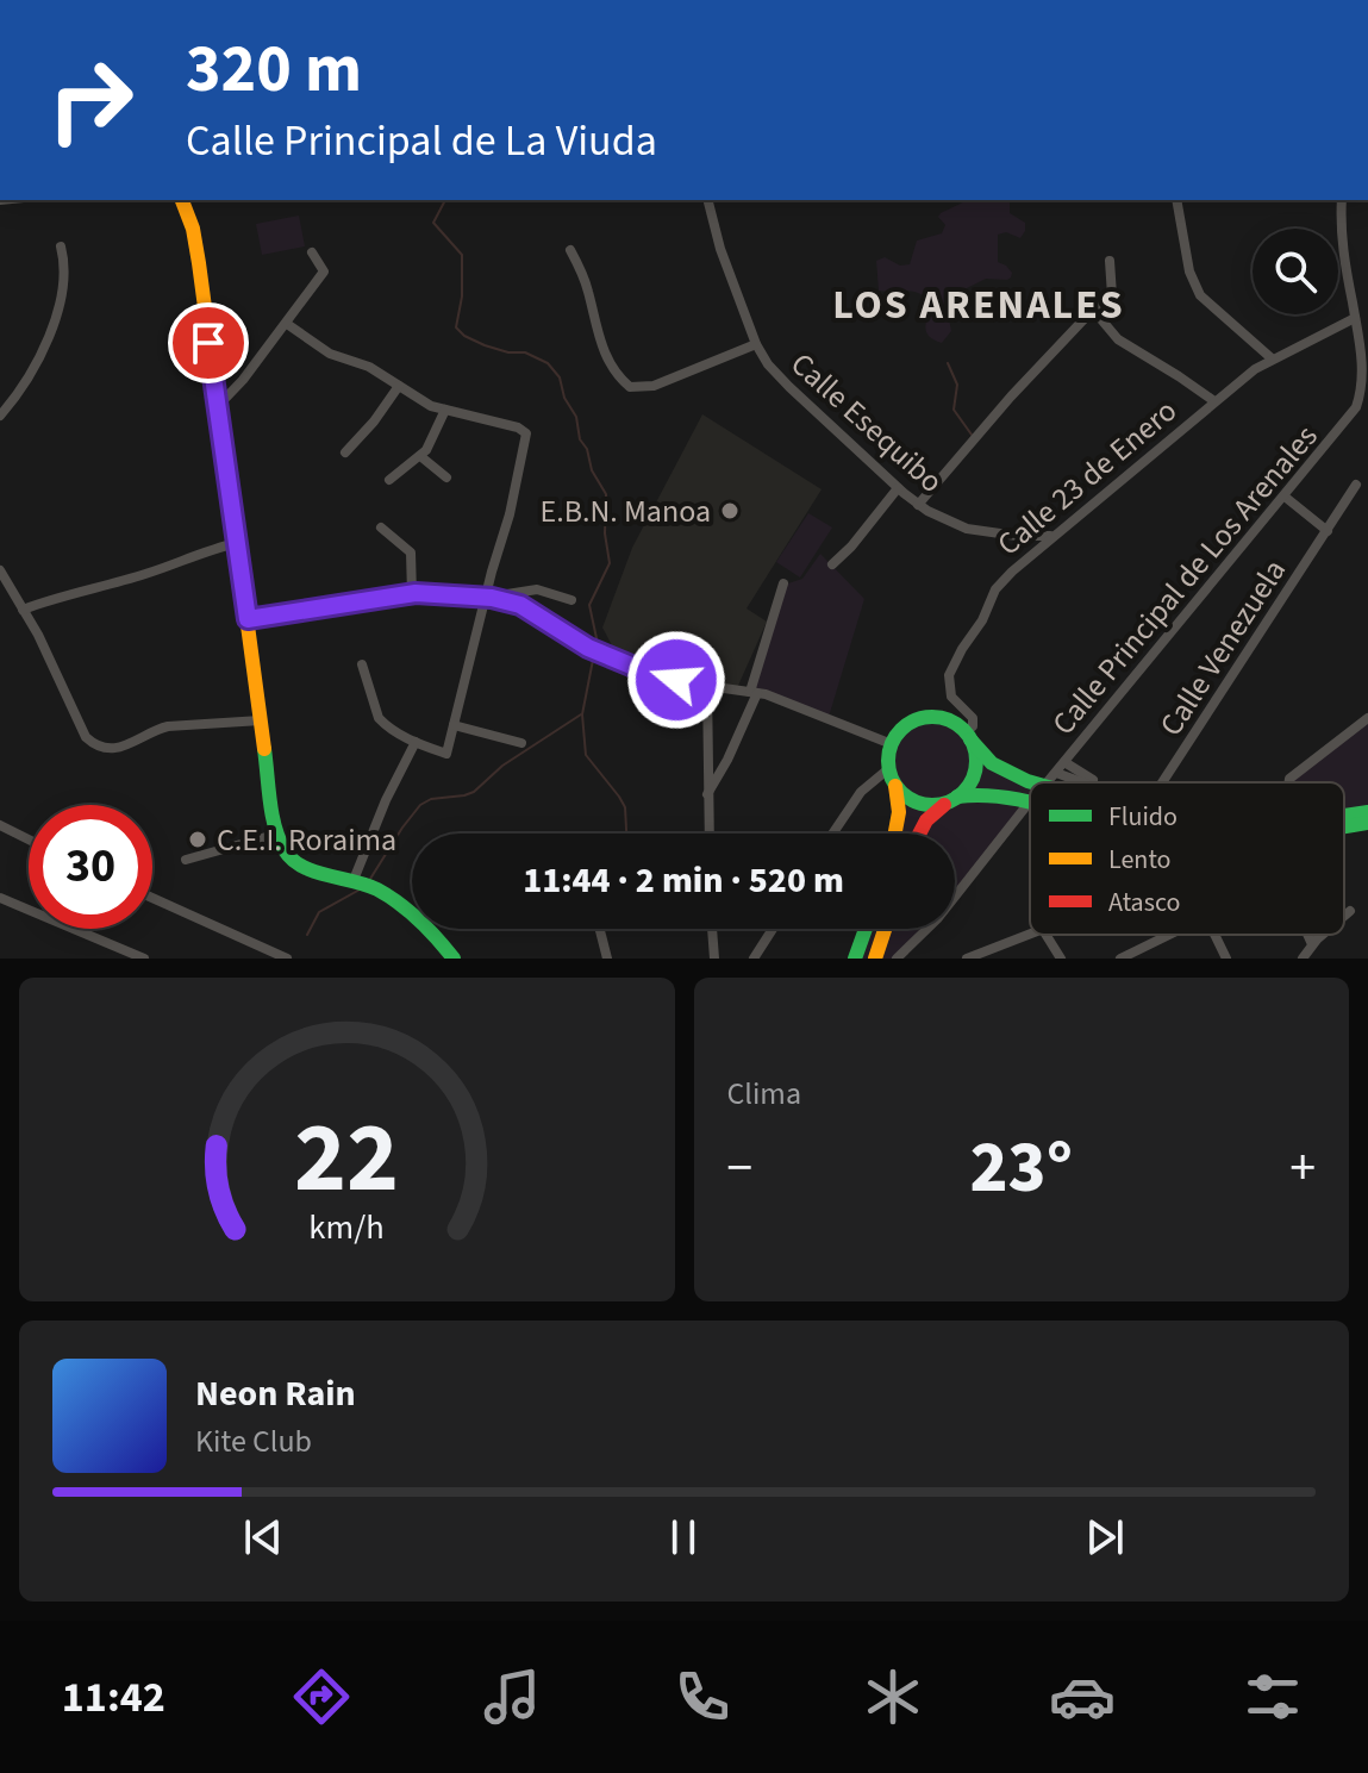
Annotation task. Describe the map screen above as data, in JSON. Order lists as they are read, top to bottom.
{
  "streets": {
    "street": [
      "Calle Esequibo",
      "Calle 23 de Enero",
      "Calle Principal de Los Arenales",
      "Calle Venezuela"
    ]
  },
  "crossings": [
    ["Calle Esequibo", "Calle 23 de Enero"],
    ["Calle 23 de Enero", "Calle Principal de Los Arenales"],
    ["Calle Principal de Los Arenales", "Calle Venezuela"]
  ],
  "districts": ["LOS ARENALES"],
  "places": ["E.B.N. Manoa", "C.E.I. Roraima"],
  "legend": ["Fluido", "Lento", "Atasco"],
  "page": {
    "turn": ["320 m", "Calle Principal de La Viuda"],
    "limit": "30",
    "trip": "11:44 · 2 min · 520 m",
    "tile": "Clima",
    "heat": ["−", "23°", "+"],
    "song": ["Neon Rain", "Kite Club"],
    "tabs": "11:42",
    "gauge": ["22", "km/h"]
  }
}
